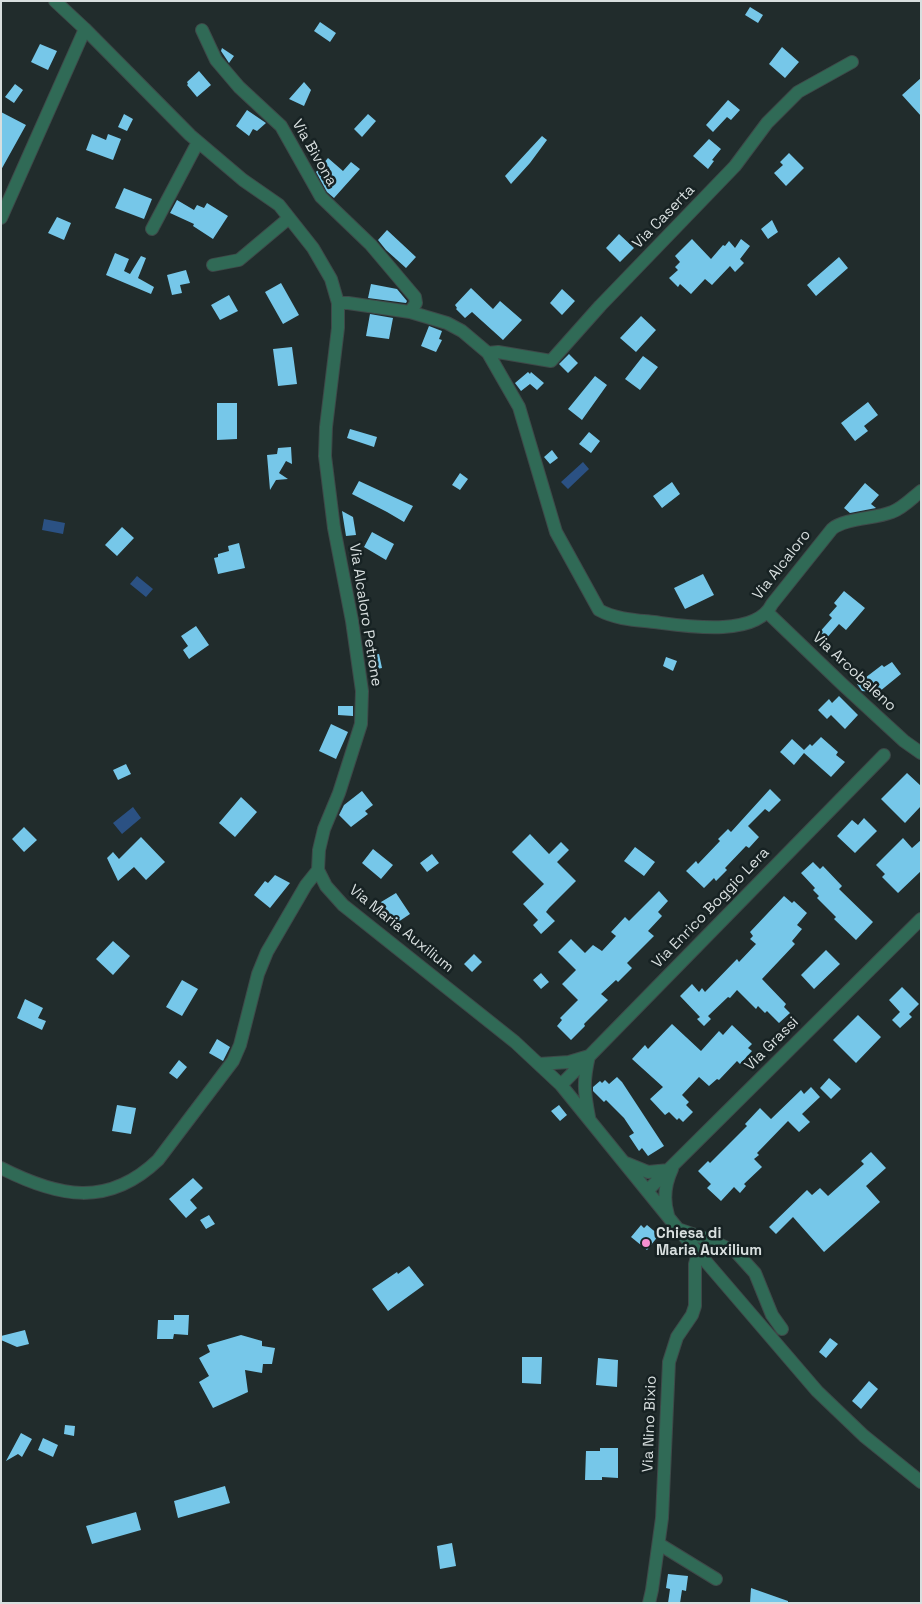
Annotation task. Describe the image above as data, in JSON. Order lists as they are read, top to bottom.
{
  "streets": {
    "street": [
      "Via Bivona",
      "Via Caserta",
      "Via Alcaloro",
      "Via Alcaloro Petrone",
      "Via Arcobaleno",
      "Via Enrico Boggio Lera",
      "Via Maria Auxilium",
      "Via Grassi",
      "Via Nino Bixio"
    ]
  },
  "crossings": [
    ["Via Bivona", "Via Alcaloro"],
    ["Via Caserta", "Via Alcaloro"],
    ["Via Alcaloro", "Via Alcaloro Petrone"],
    ["Via Alcaloro", "Via Arcobaleno"],
    ["Via Alcaloro Petrone", "Via Maria Auxilium"],
    ["Via Enrico Boggio Lera", "Via Maria Auxilium"],
    ["Via Maria Auxilium", "Via Grassi"],
    ["Via Maria Auxilium", "Via Nino Bixio"]
  ],
  "places": ["Chiesa di Maria Auxilium"]
}
